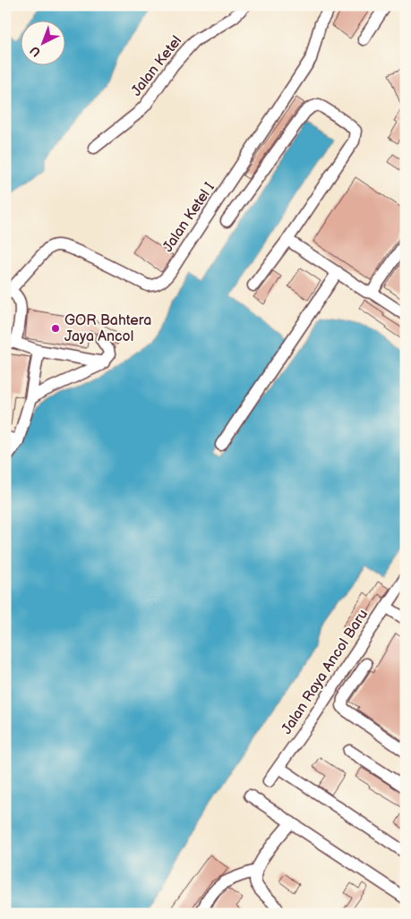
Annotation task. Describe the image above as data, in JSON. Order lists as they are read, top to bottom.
{
  "streets": {
    "lane": ["Jalan Ketel", "Jalan Ketel I", "Jalan Raya Ancol Baru"]
  },
  "places": ["GOR Bahtera Jaya Ancol"],
  "north": "bottom left"
}
